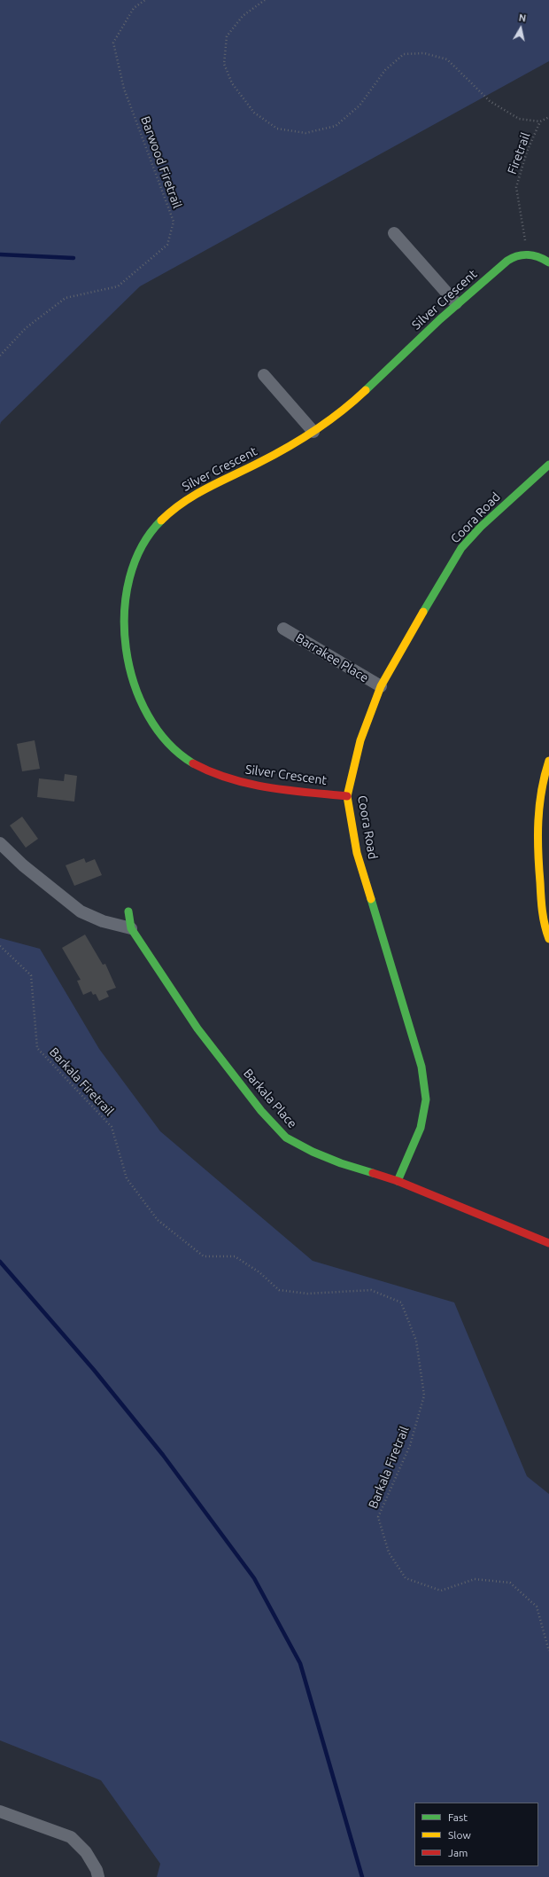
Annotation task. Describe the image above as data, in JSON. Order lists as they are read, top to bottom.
{
  "streets": {
    "street": [
      "Silver Crescent",
      "Coora Road",
      "Barrakee Place",
      "Barkala Place"
    ],
    "path": ["Firetrail", "Barwood Firetrail", "Barkala Firetrail"]
  },
  "crossings": [
    ["Firetrail", "Silver Crescent"],
    ["Silver Crescent", "Coora Road"],
    ["Coora Road", "Barrakee Place"],
    ["Coora Road", "Barkala Place"]
  ],
  "legend": ["Fast", "Slow", "Jam"],
  "north": "top"
}
